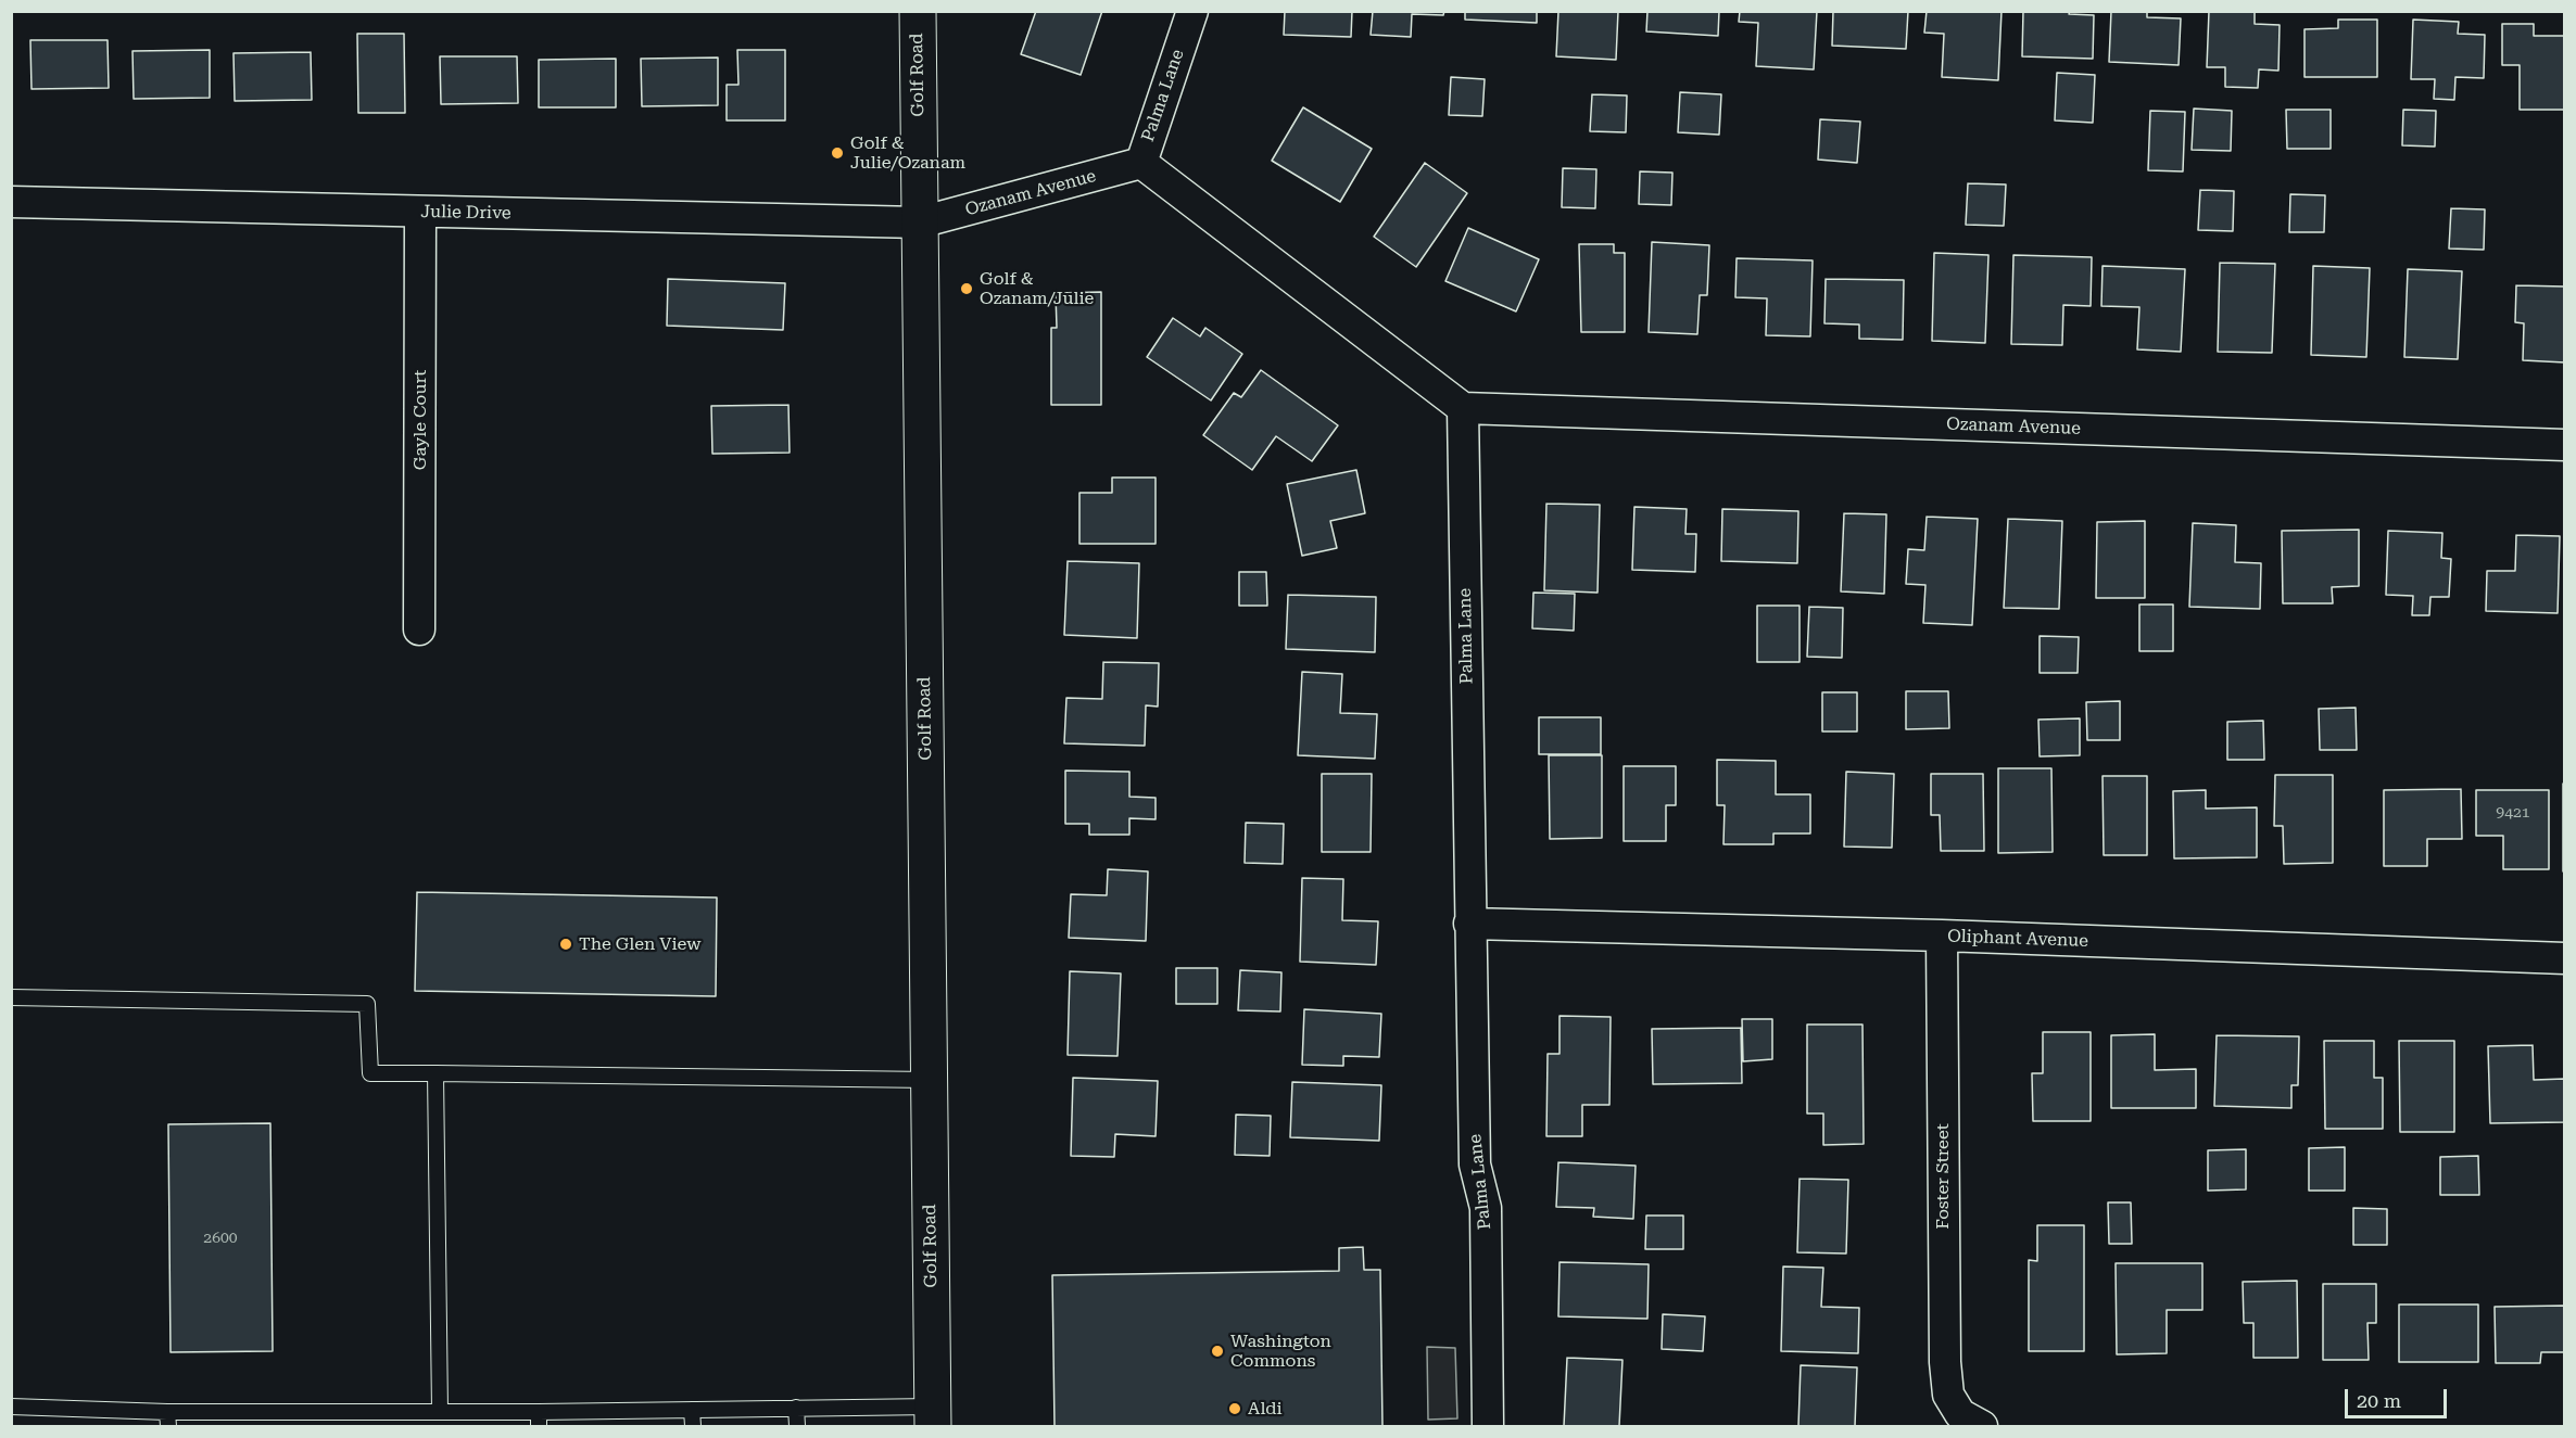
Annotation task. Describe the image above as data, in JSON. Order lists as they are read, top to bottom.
{
  "streets": {
    "main road": ["Golf Road"],
    "street": [
      "Palma Lane",
      "Ozanam Avenue",
      "Julie Drive",
      "Gayle Court",
      "Oliphant Avenue",
      "Foster Street"
    ]
  },
  "crossings": [
    ["Golf Road", "Ozanam Avenue"],
    ["Golf Road", "Julie Drive"],
    ["Palma Lane", "Ozanam Avenue"],
    ["Palma Lane", "Oliphant Avenue"],
    ["Ozanam Avenue", "Julie Drive"],
    ["Julie Drive", "Gayle Court"],
    ["Oliphant Avenue", "Foster Street"]
  ],
  "places": [
    "Golf & Julie/Ozanam",
    "Golf & Ozanam/Julie",
    "The Glen View",
    "Washington Commons",
    "Aldi"
  ],
  "house_numbers": ["9421", "2600"],
  "scale_bar": "20 m"
}
